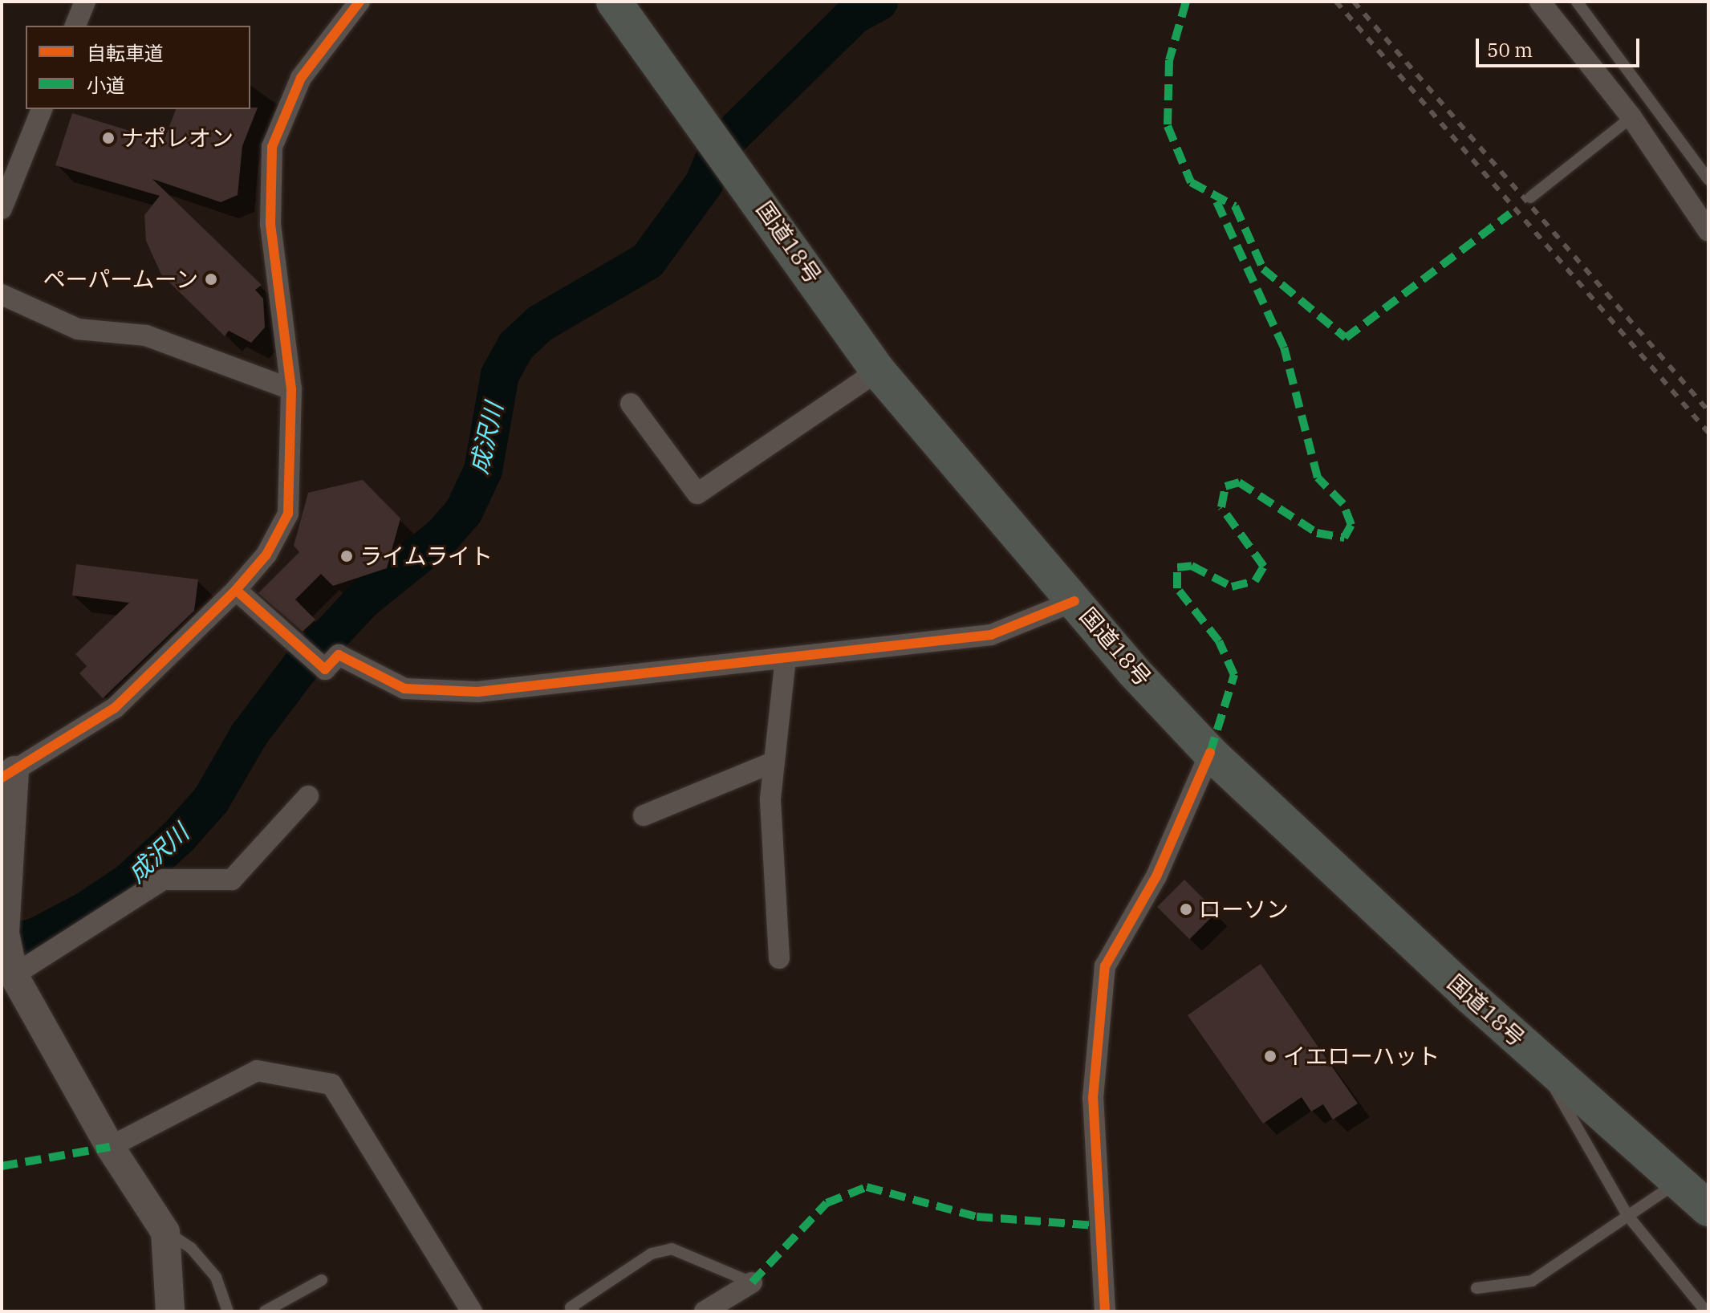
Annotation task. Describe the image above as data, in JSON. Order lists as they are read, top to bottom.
{
  "streets": {
    "highway": ["国道18号"]
  },
  "water": ["成沢川"],
  "places": [
    "ナポレオン",
    "ペーパームーン",
    "ライムライト",
    "ローソン",
    "イエローハット"
  ],
  "legend": ["自転車道", "小道"],
  "scale_bar": "50 m"
}
